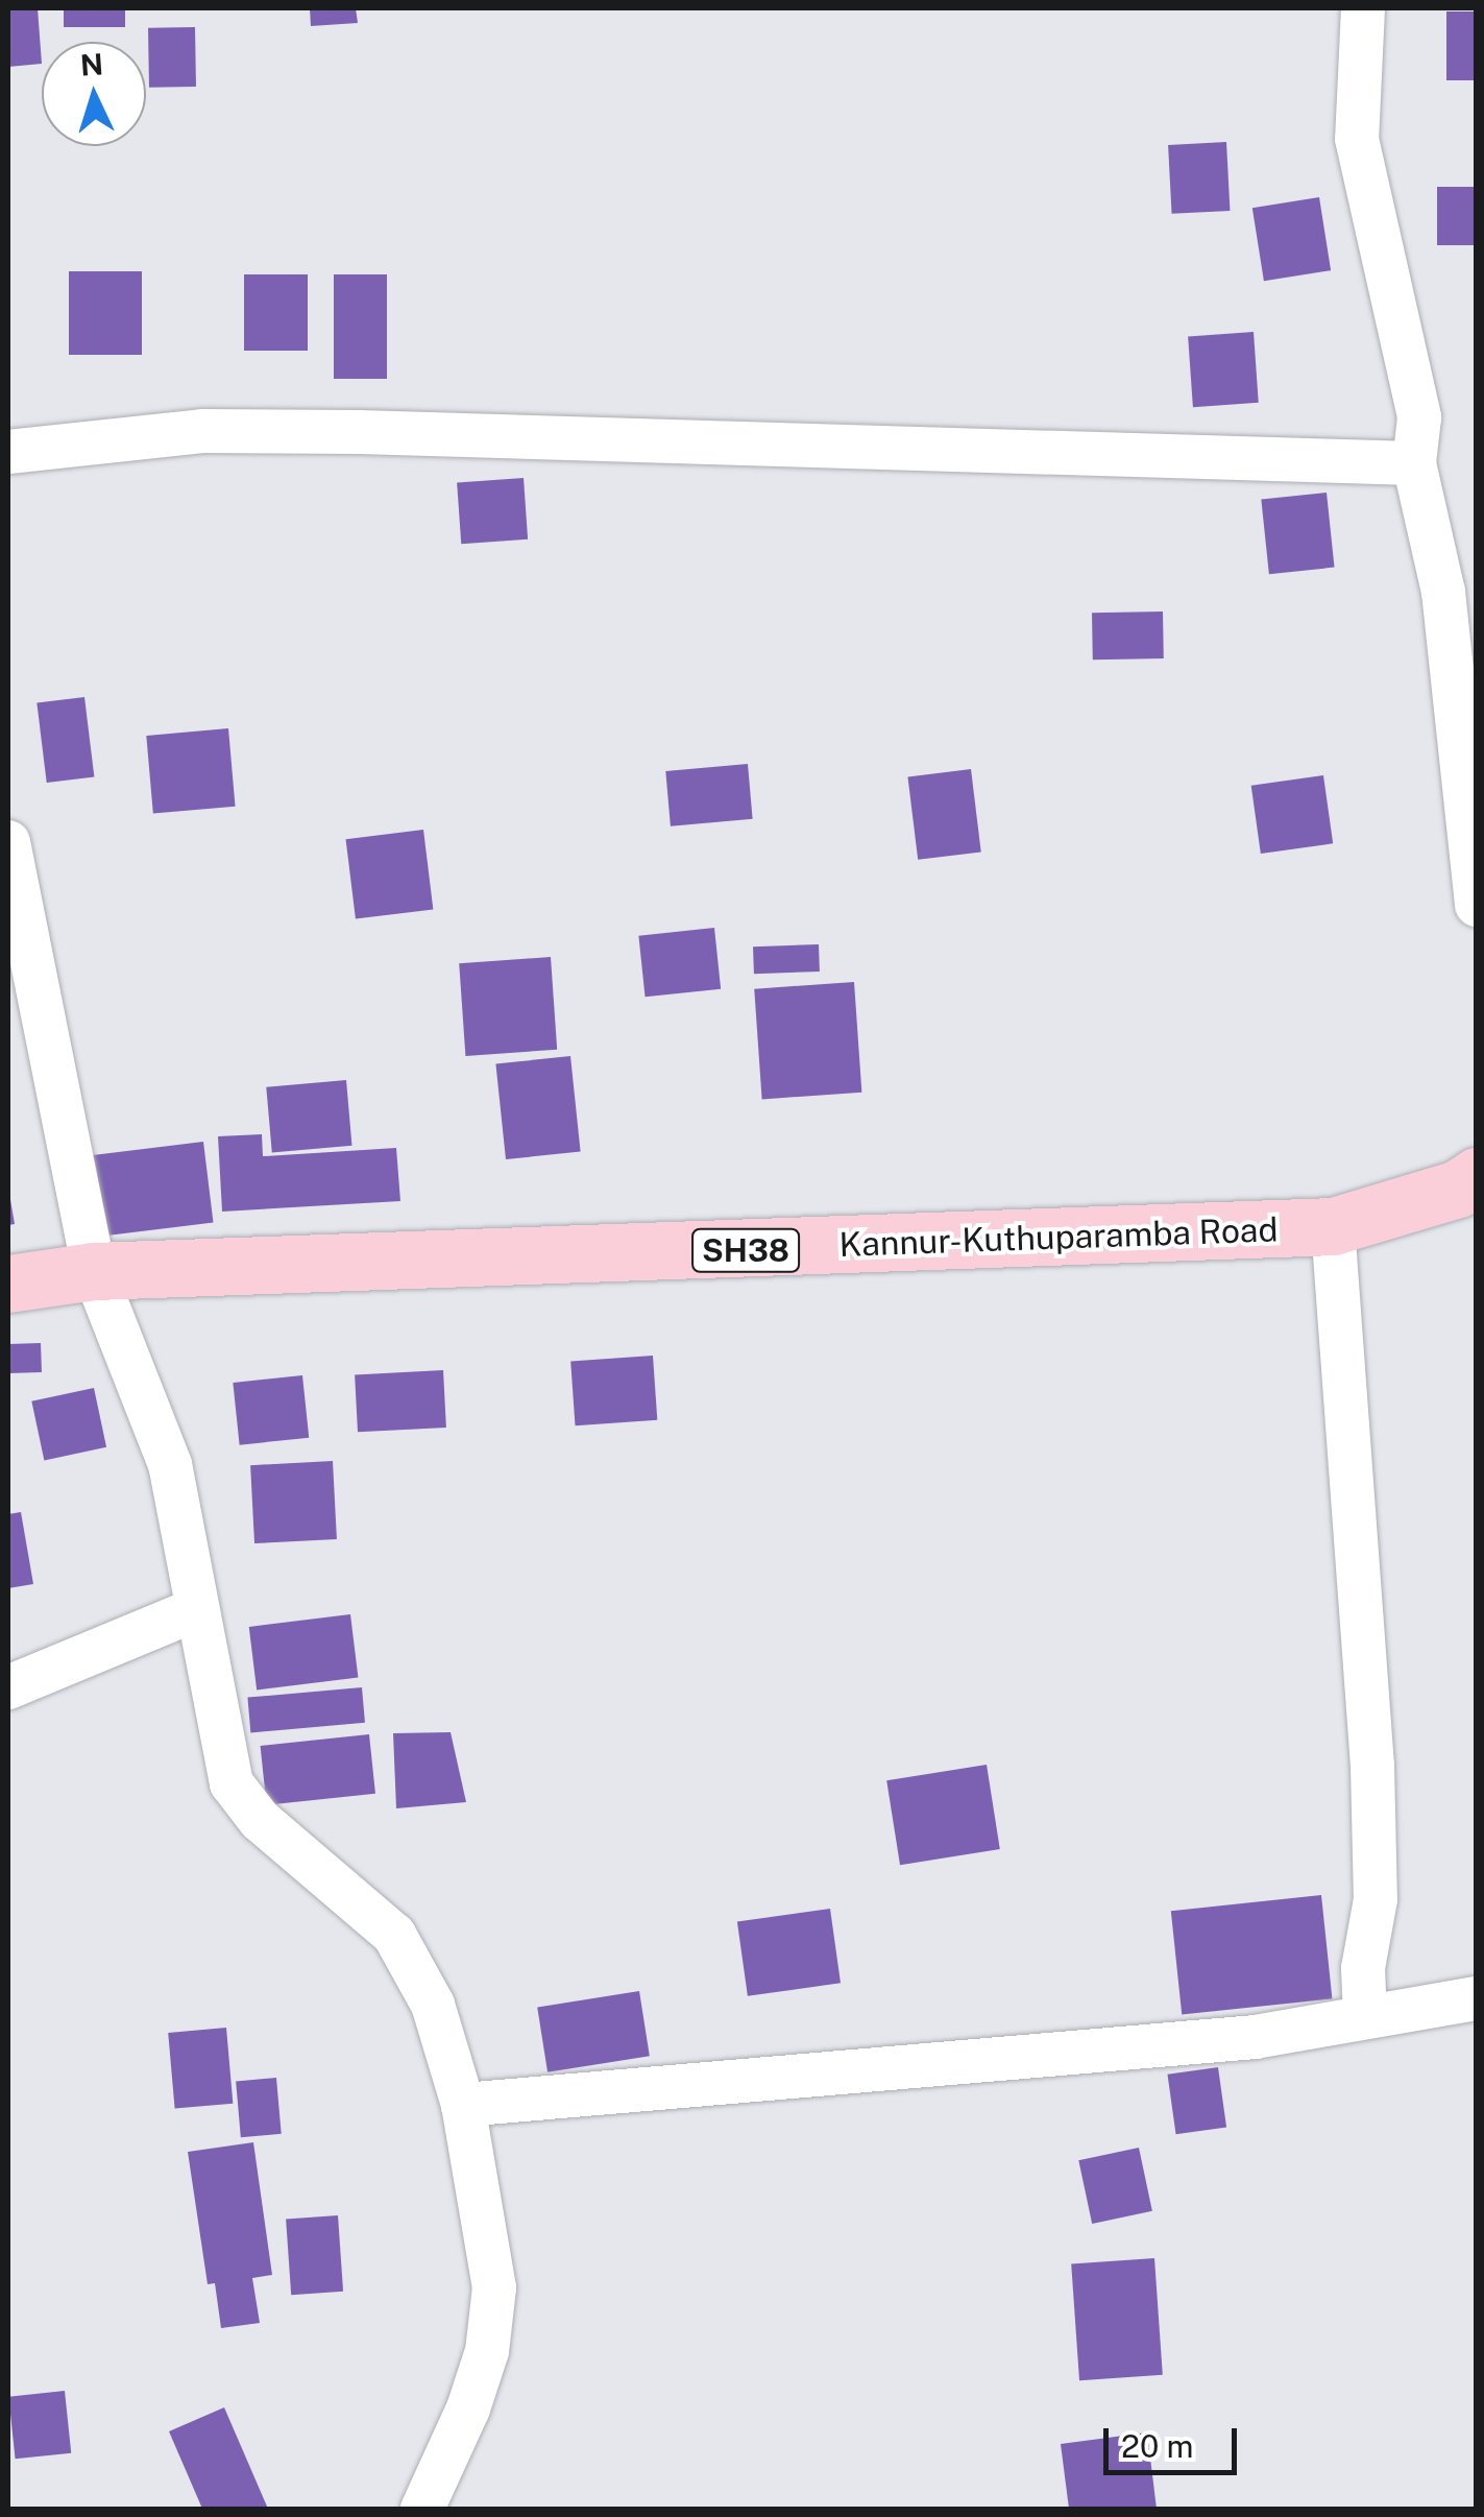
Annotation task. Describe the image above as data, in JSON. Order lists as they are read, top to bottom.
{
  "streets": {
    "main road": ["Kannur-Kuthuparamba Road", "SH38"]
  },
  "scale_bar": "20 m",
  "north": "top"
}
